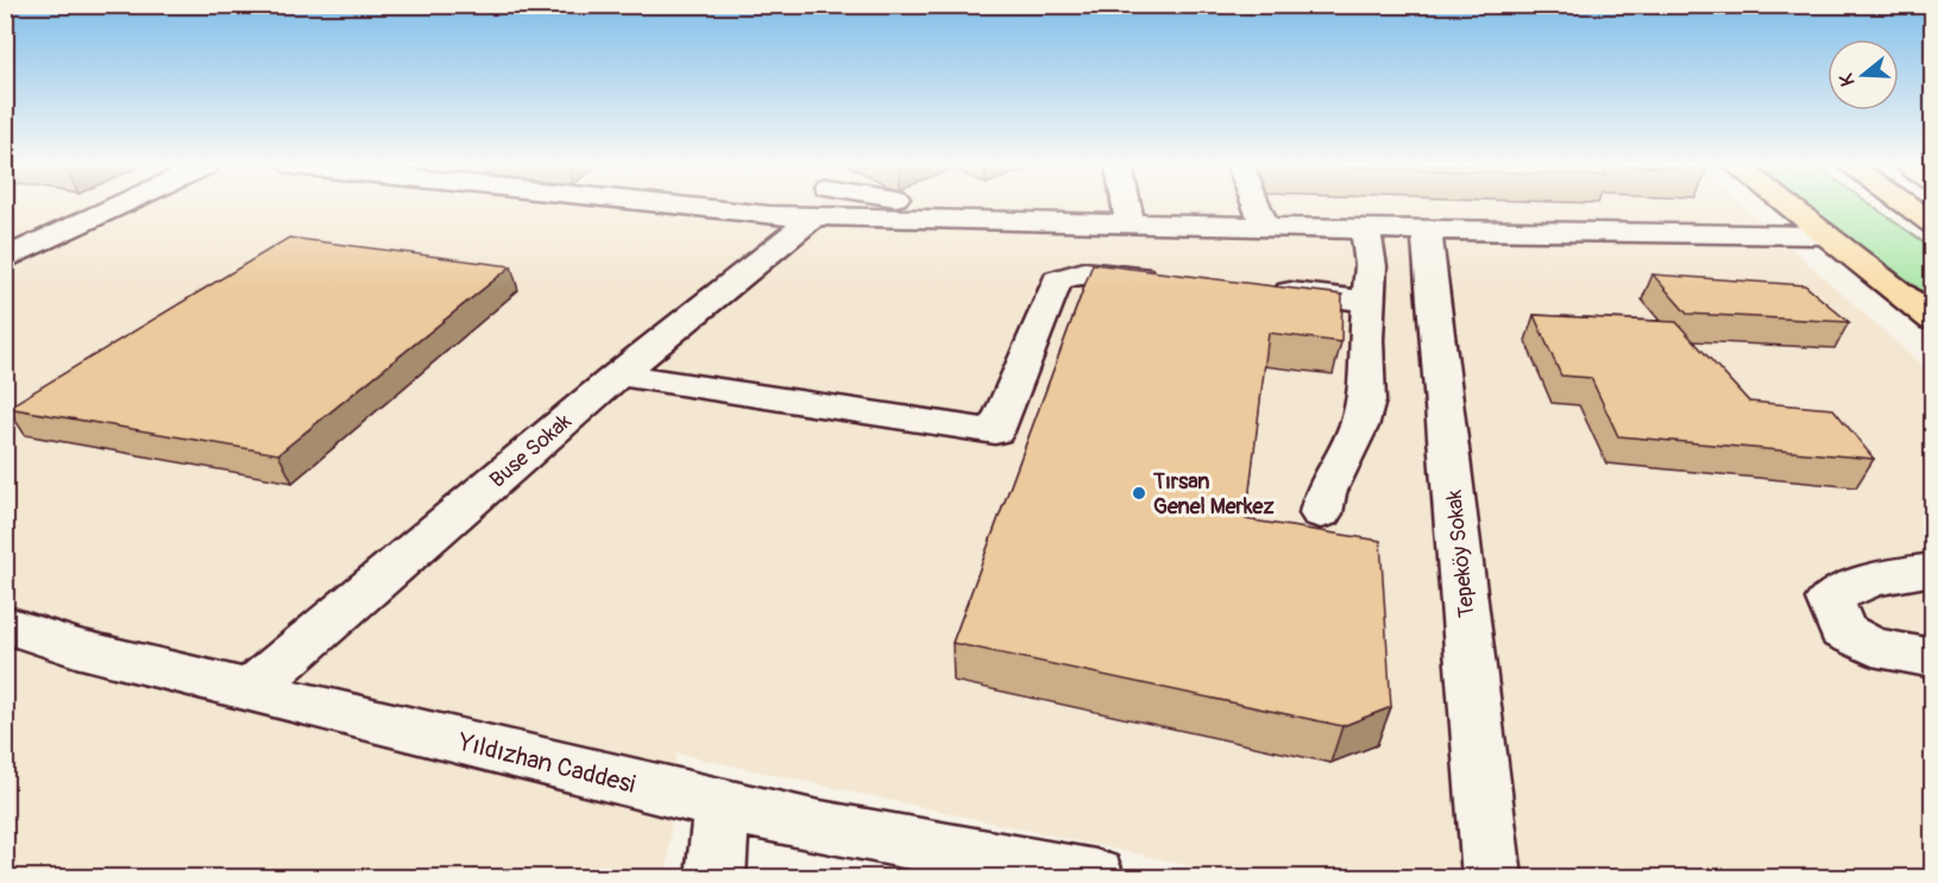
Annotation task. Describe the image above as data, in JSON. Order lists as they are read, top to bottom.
{
  "streets": {
    "street": ["Buse Sokak", "Tepeköy Sokak", "Yıldızhan Caddesi"]
  },
  "crossings": [
    ["Buse Sokak", "Yıldızhan Caddesi"]
  ],
  "places": ["Tırsan Genel Merkez"],
  "north": "left"
}
